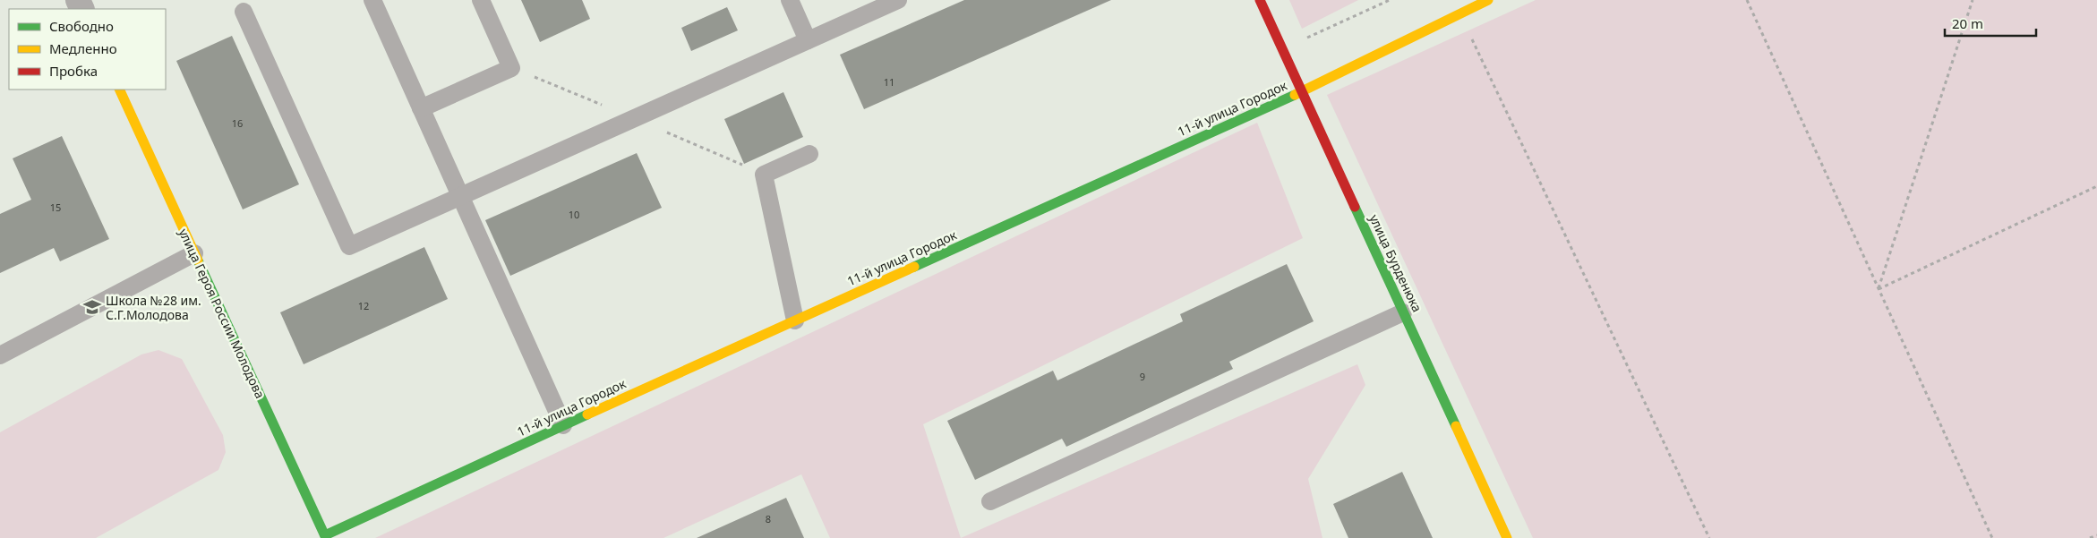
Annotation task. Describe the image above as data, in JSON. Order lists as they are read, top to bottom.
{
  "streets": {
    "street": ["11-й улица Городок", "улица Бурденюка", "улица Героя России Молодова"]
  },
  "crossings": [
    ["11-й улица Городок", "улица Бурденюка"],
    ["11-й улица Городок", "улица Героя России Молодова"]
  ],
  "places": {
    "school or university": ["Школа №28 им. С.Г.Молодова"]
  },
  "house_numbers": [
    "11",
    "16",
    "15",
    "10",
    "12",
    "9",
    "8"
  ],
  "legend": ["Свободно", "Медленно", "Пробка"],
  "scale_bar": "20 m"
}
